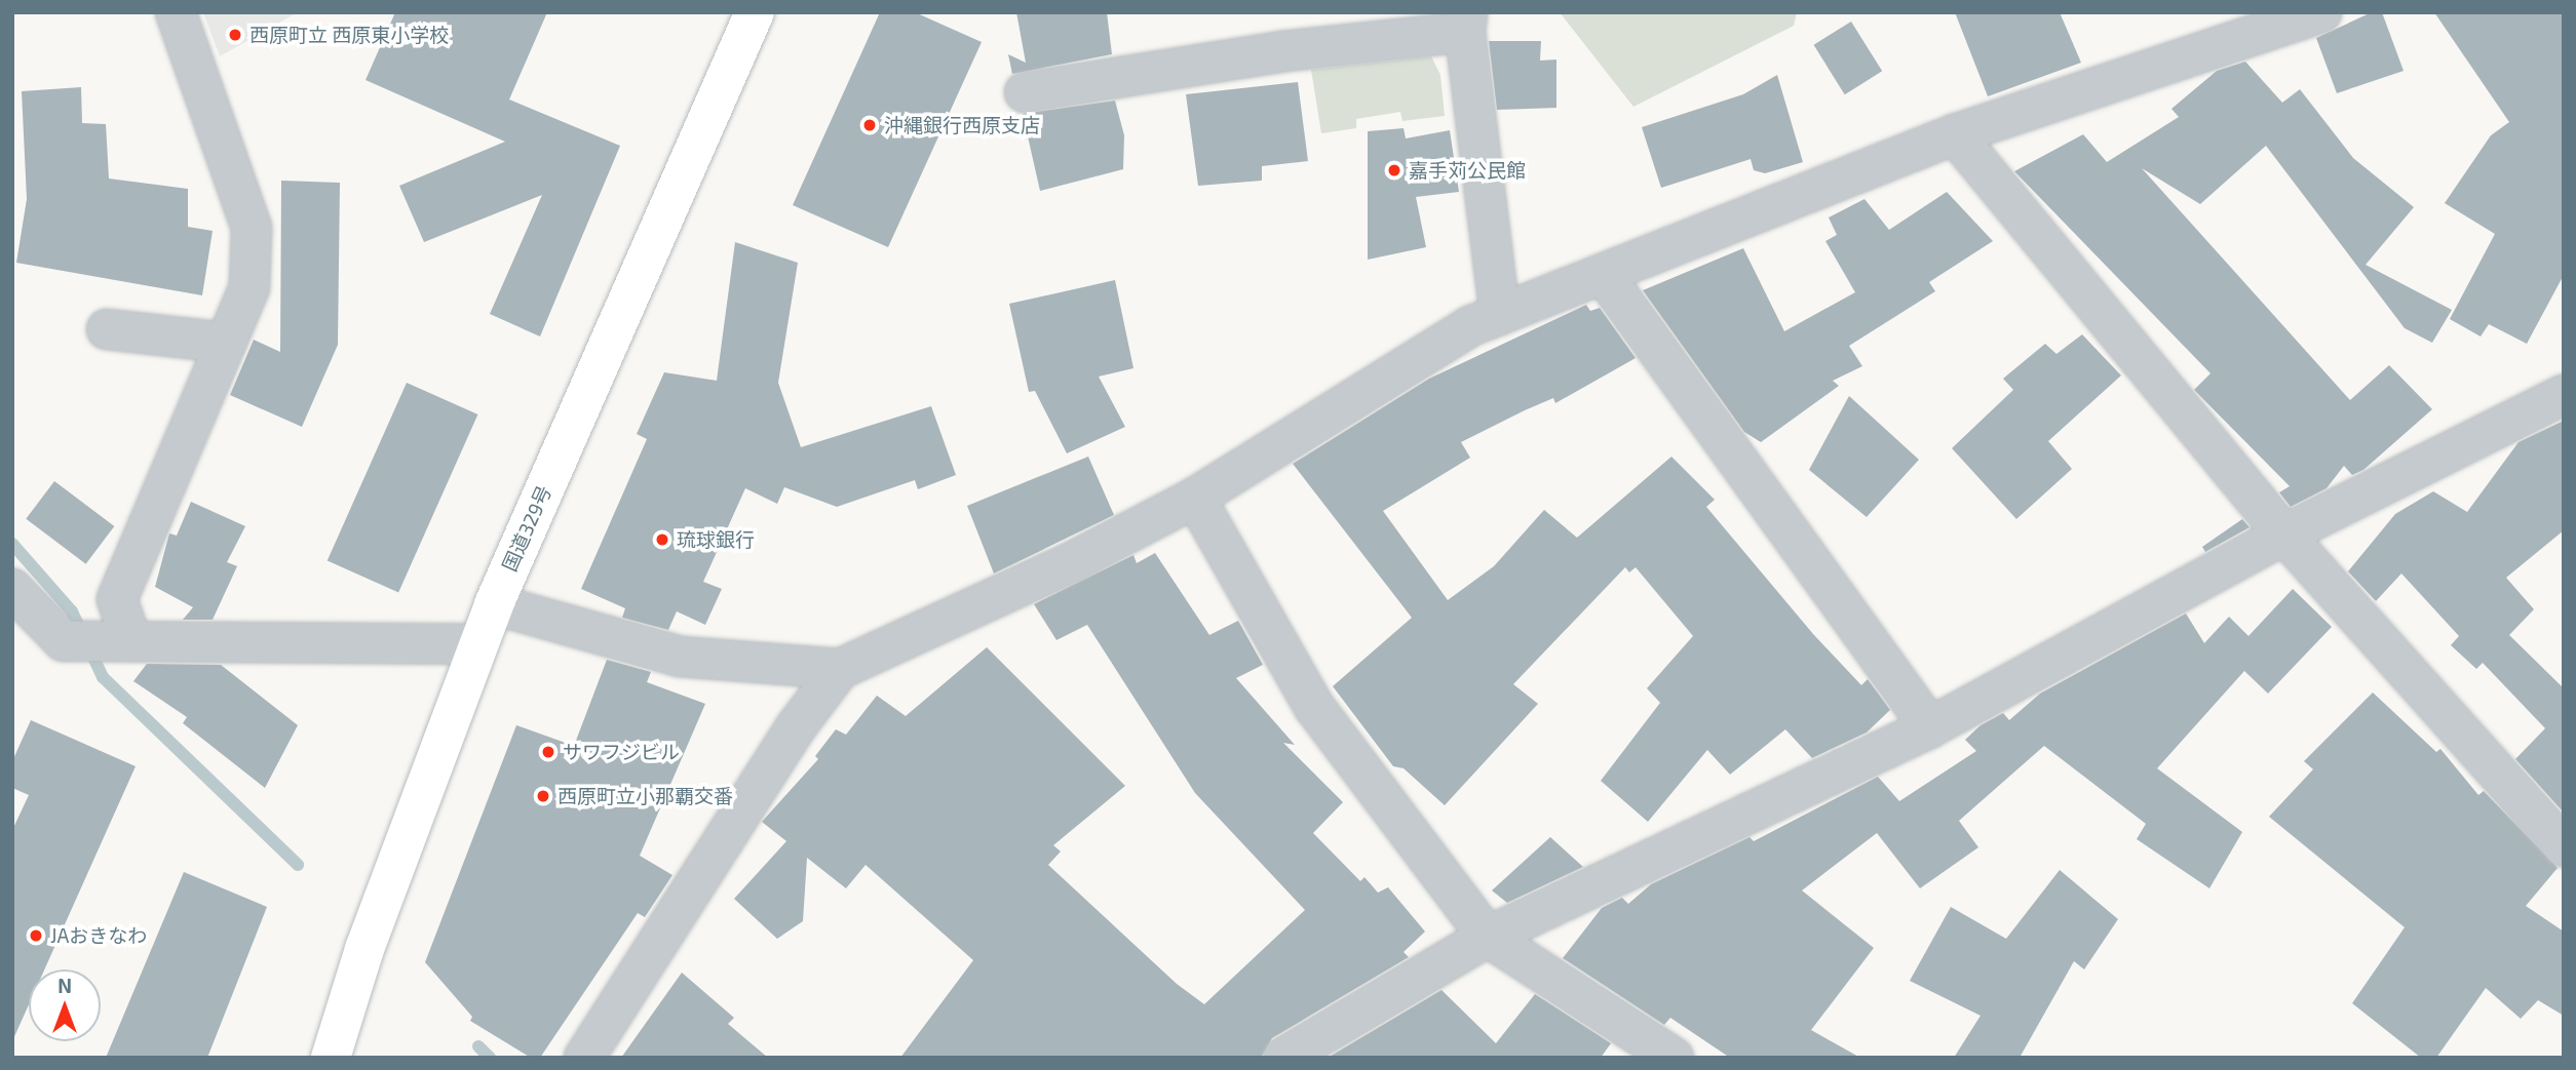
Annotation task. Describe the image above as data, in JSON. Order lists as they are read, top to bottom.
{
  "streets": {
    "highway": ["国道329号"]
  },
  "places": [
    "西原町立 西原東小学校",
    "沖縄銀行西原支店",
    "嘉手苅公民館",
    "琉球銀行",
    "サワフジビル",
    "西原町立小那覇交番",
    "JAおきなわ"
  ],
  "north": "top"
}
